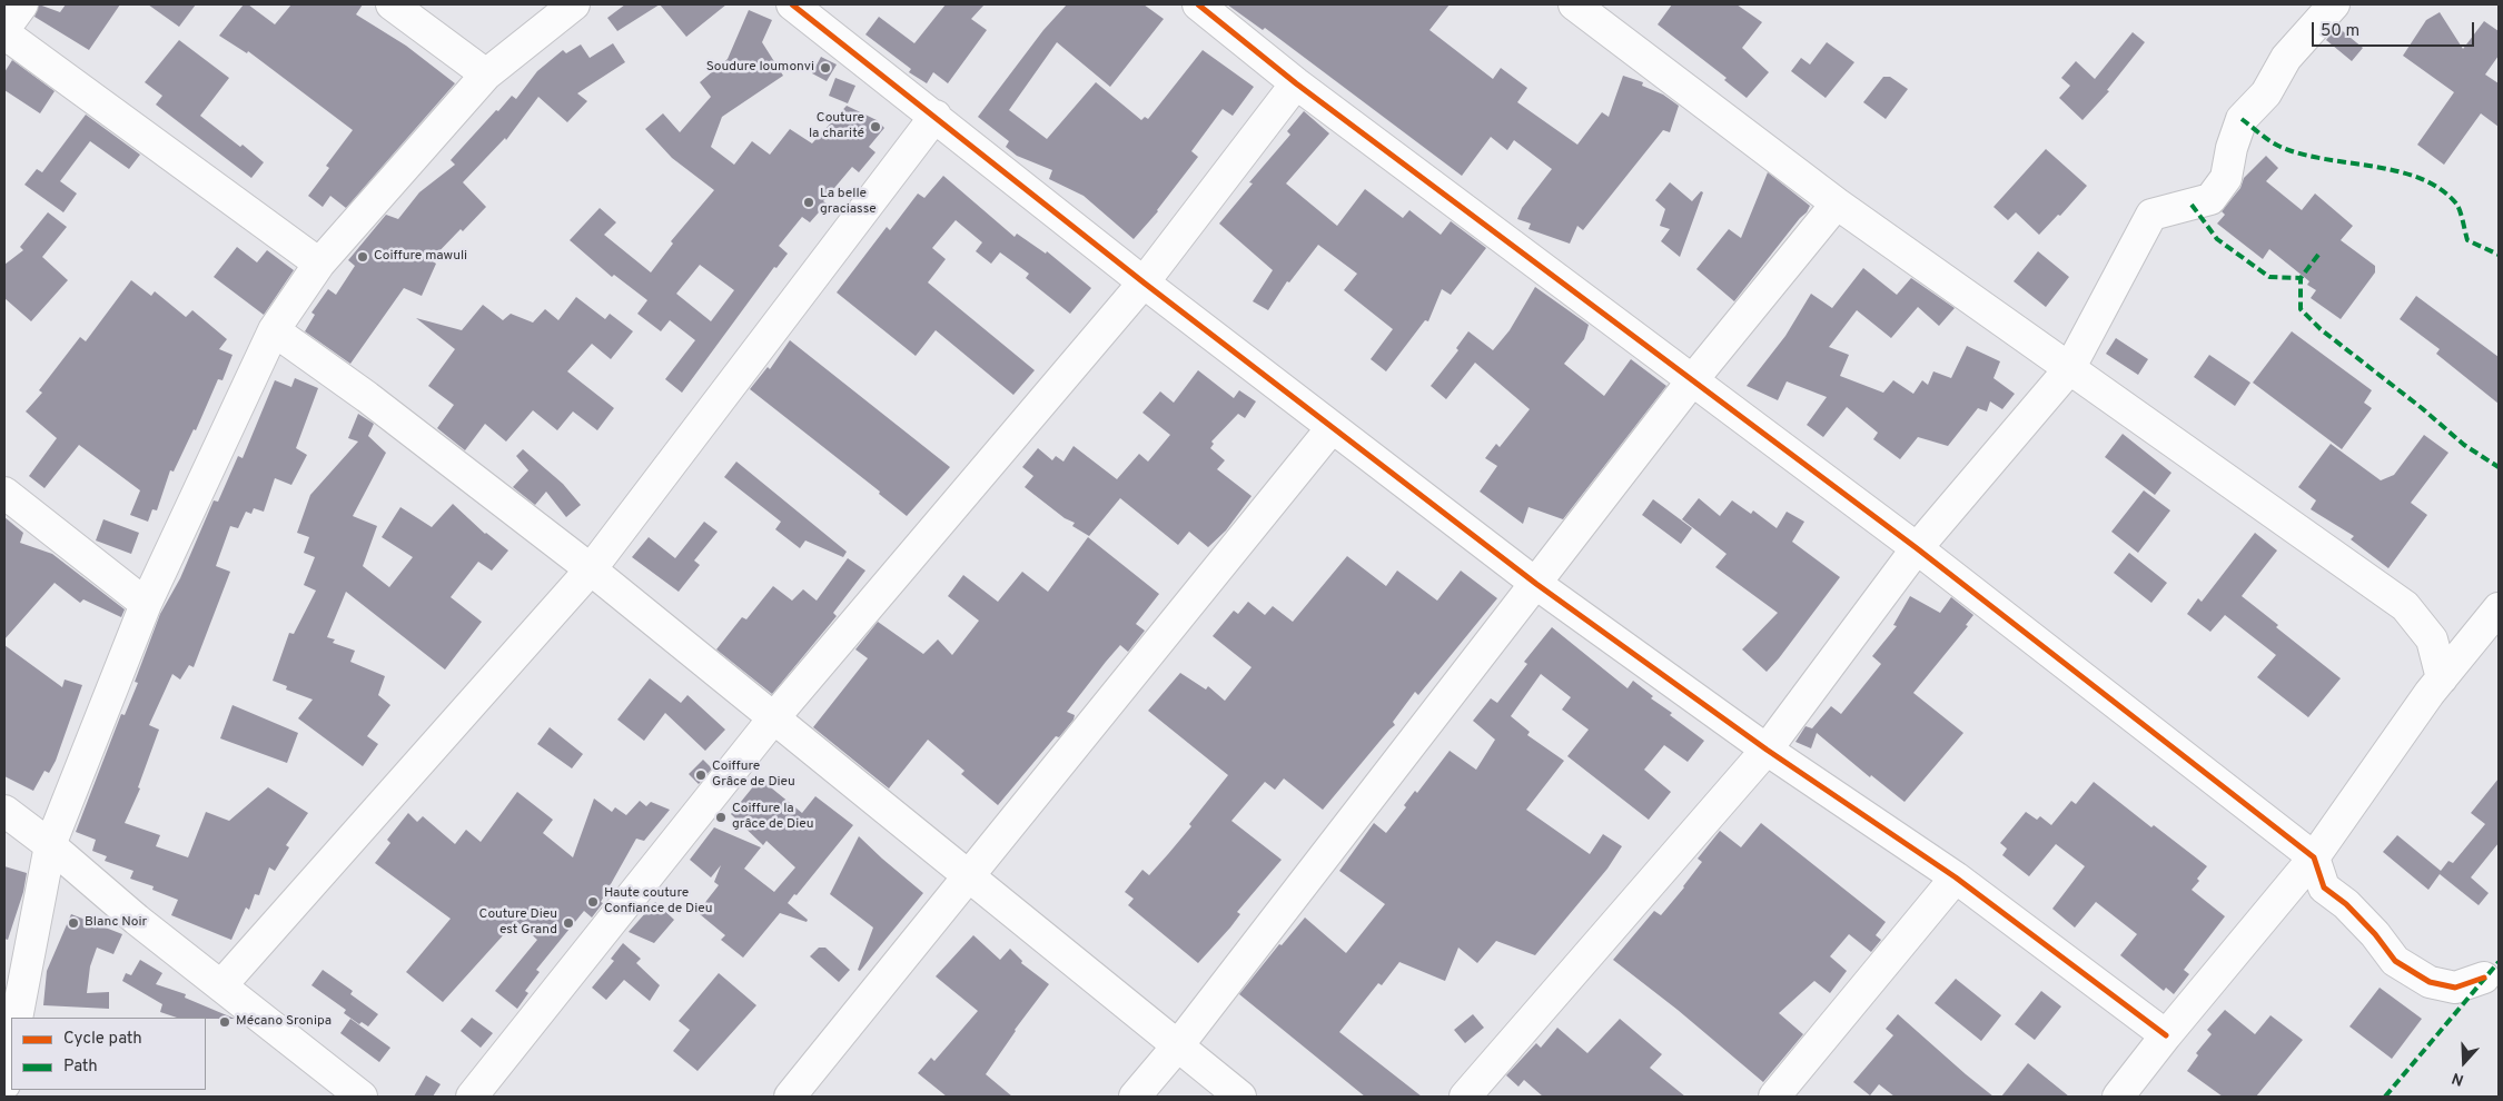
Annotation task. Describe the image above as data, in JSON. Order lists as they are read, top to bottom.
{
  "places": [
    "Soudure loumonvi",
    "Couture la charité",
    "La belle graciasse",
    "Coiffure mawuli",
    "Coiffure Grâce de Dieu",
    "Coiffure la grâce de Dieu",
    "Haute couture Confiance de Dieu",
    "Blanc Noir",
    "Couture Dieu est Grand",
    "Mécano Sronipa"
  ],
  "legend": ["Cycle path", "Path"],
  "scale_bar": "50 m",
  "north": "bottom"
}
